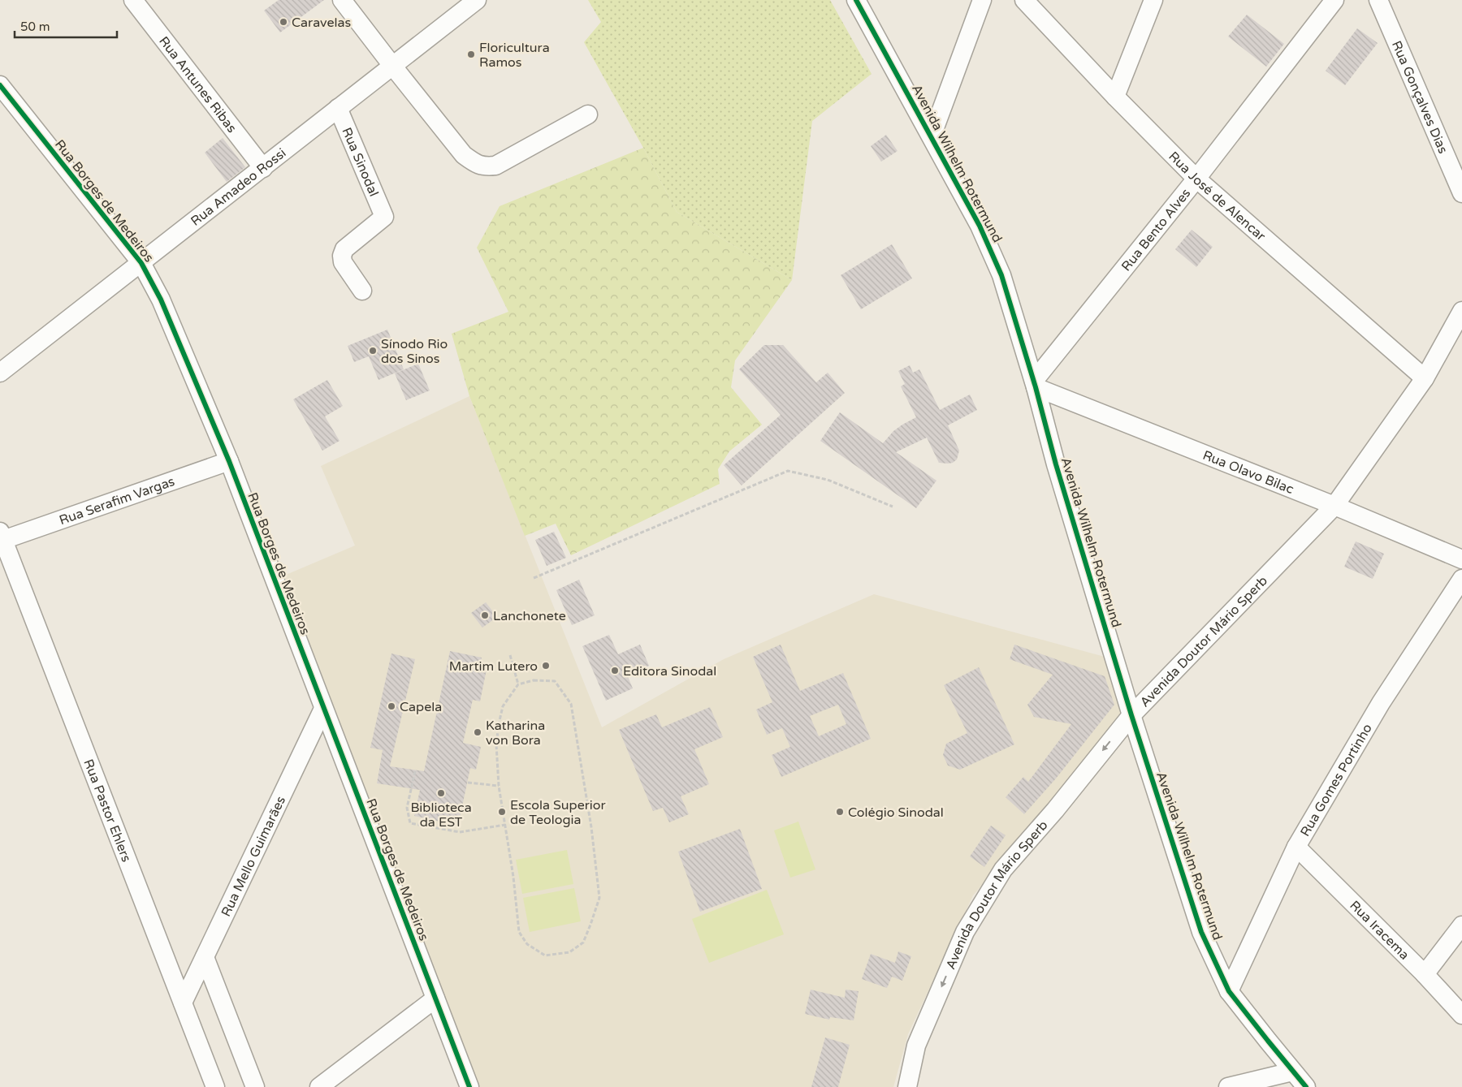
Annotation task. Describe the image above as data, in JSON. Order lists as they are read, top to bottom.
{
  "streets": {
    "street": [
      "Rua Antunes Ribas",
      "Rua Gonçalves Dias",
      "Rua Sinodal",
      "Avenida Wilhelm Rotermund",
      "Rua Amadeo Rossi",
      "Rua José de Alencar",
      "Rua Borges de Medeiros",
      "Rua Bento Alves",
      "Rua Olavo Bilac",
      "Rua Serafim Vargas",
      "Avenida Doutor Mário Sperb",
      "Rua Gomes Portinho",
      "Rua Pastor Ehlers",
      "Rua Mello Guimarães",
      "Rua Iracema"
    ]
  },
  "crossings": [
    ["Rua Antunes Ribas", "Rua Amadeo Rossi"],
    ["Rua Sinodal", "Rua Amadeo Rossi"],
    ["Avenida Wilhelm Rotermund", "Rua Bento Alves"],
    ["Avenida Wilhelm Rotermund", "Rua Olavo Bilac"],
    ["Avenida Wilhelm Rotermund", "Avenida Doutor Mário Sperb"],
    ["Avenida Wilhelm Rotermund", "Rua Gomes Portinho"],
    ["Rua Amadeo Rossi", "Rua Borges de Medeiros"],
    ["Rua José de Alencar", "Rua Bento Alves"],
    ["Rua José de Alencar", "Avenida Doutor Mário Sperb"],
    ["Rua Borges de Medeiros", "Rua Serafim Vargas"],
    ["Rua Borges de Medeiros", "Rua Mello Guimarães"],
    ["Rua Bento Alves", "Rua Olavo Bilac"],
    ["Rua Olavo Bilac", "Avenida Doutor Mário Sperb"],
    ["Rua Serafim Vargas", "Rua Pastor Ehlers"],
    ["Rua Gomes Portinho", "Rua Iracema"],
    ["Rua Pastor Ehlers", "Rua Mello Guimarães"]
  ],
  "one_way": ["Avenida Doutor Mário Sperb"],
  "places": [
    "Caravelas",
    "Floricultura Ramos",
    "Sínodo Rio dos Sinos",
    "Lanchonete",
    "Martim Lutero",
    "Editora Sinodal",
    "Capela",
    "Katharina von Bora",
    "Biblioteca da EST",
    "Escola Superior de Teologia",
    "Colégio Sinodal"
  ],
  "scale_bar": "50 m"
}
